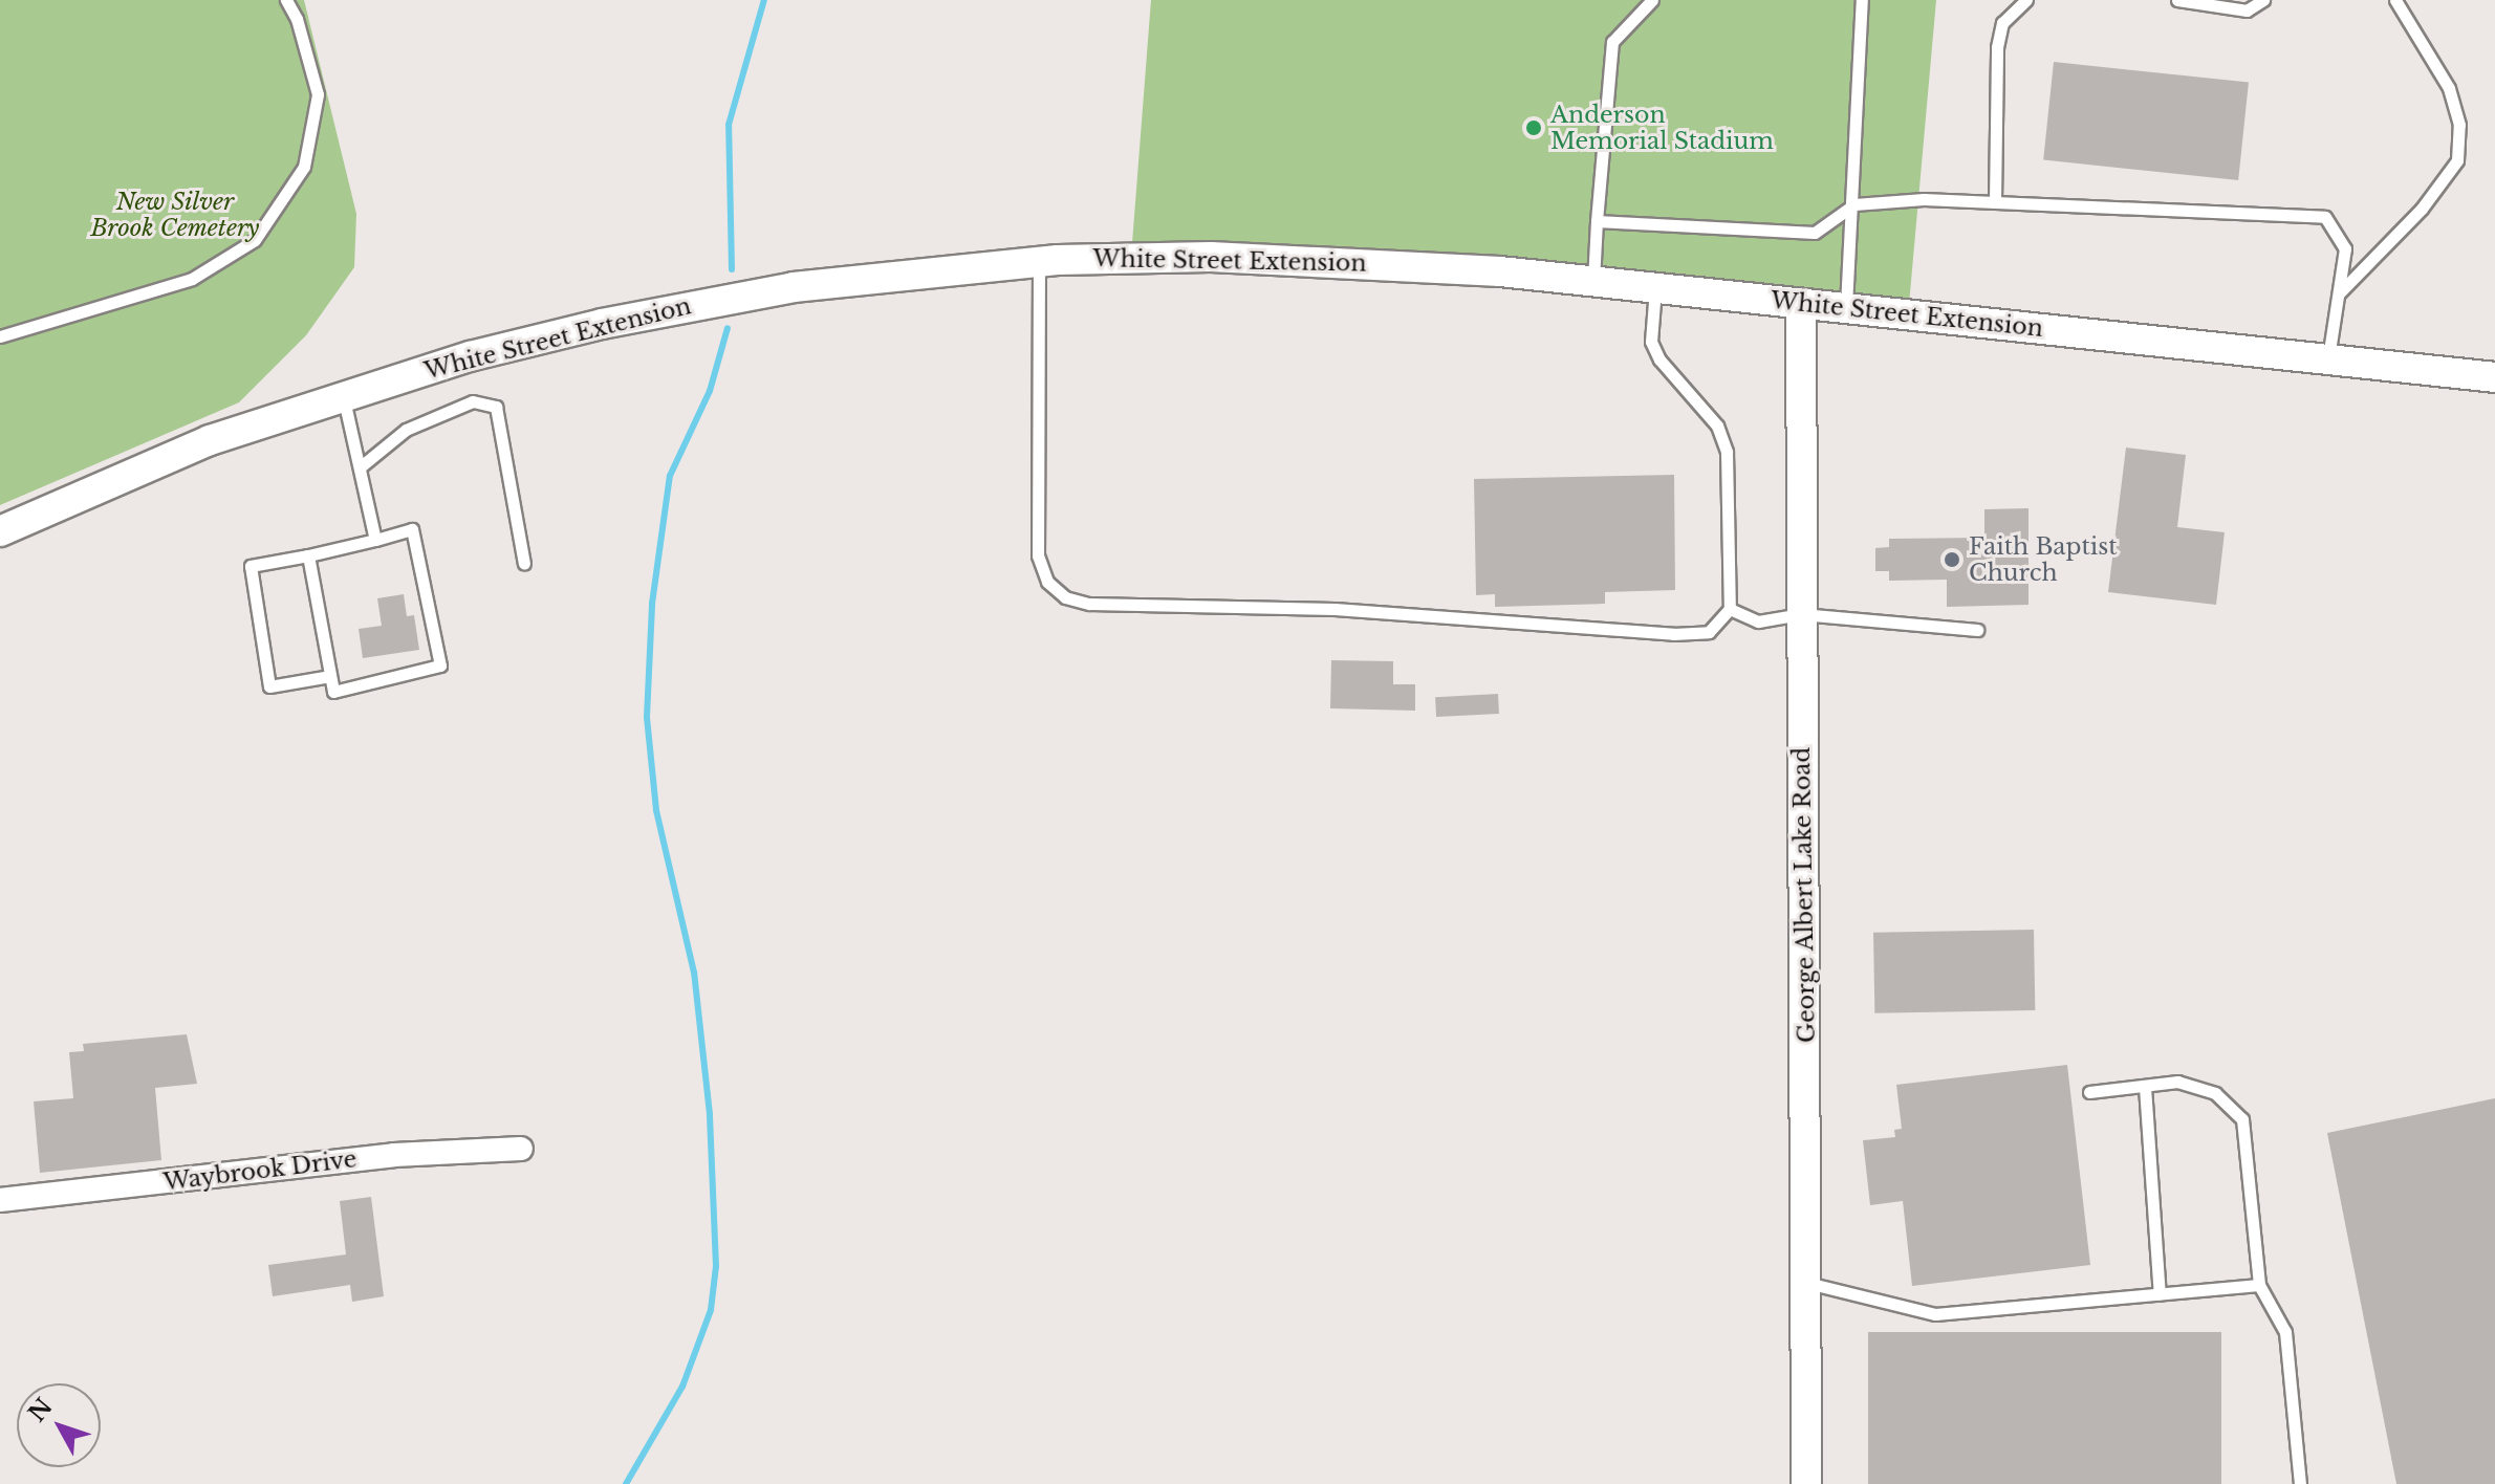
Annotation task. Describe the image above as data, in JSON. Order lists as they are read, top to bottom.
{
  "streets": {
    "street": ["White Street Extension", "George Albert Lake Road", "Waybrook Drive"]
  },
  "crossings": [
    ["White Street Extension", "George Albert Lake Road"]
  ],
  "parks": ["New Silver Brook Cemetery"],
  "places": ["Anderson Memorial Stadium", "Faith Baptist Church"],
  "north": "top left"
}
